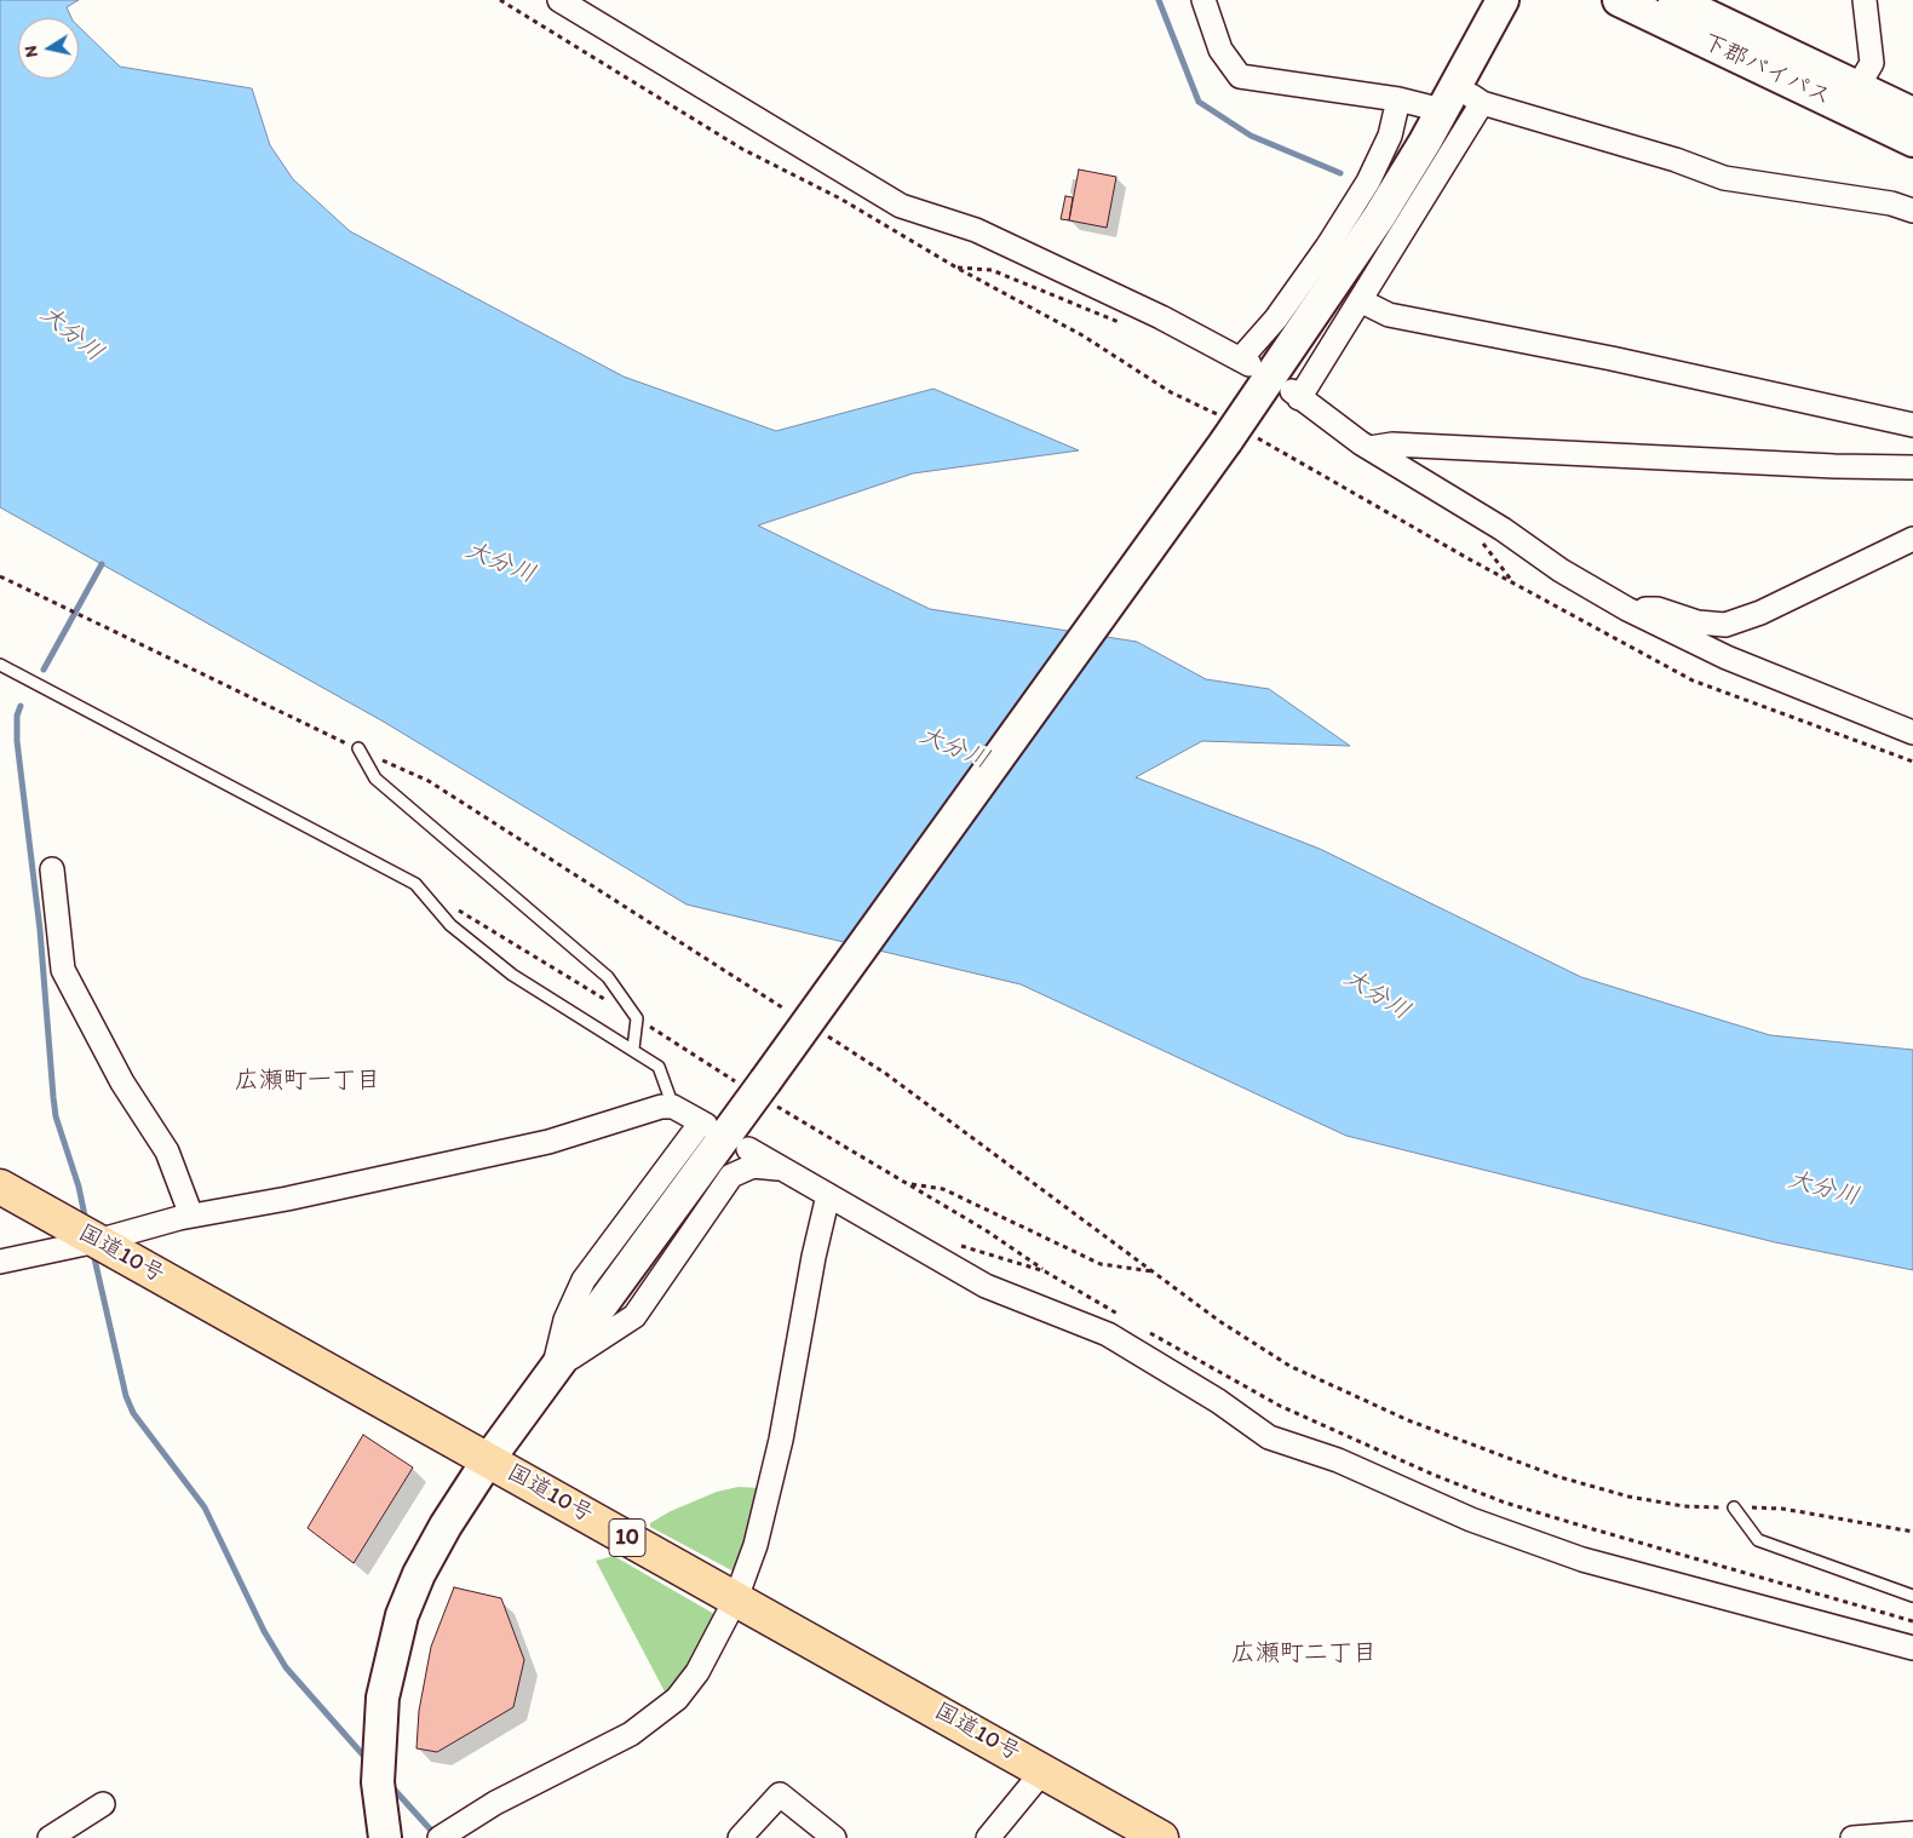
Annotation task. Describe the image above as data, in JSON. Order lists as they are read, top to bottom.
{
  "streets": {
    "highway": ["国道10号", "10"],
    "street": ["下郡バイパス"]
  },
  "districts": ["広瀬町一丁目", "広瀬町二丁目"],
  "water": ["大分川"],
  "north": "left"
}
